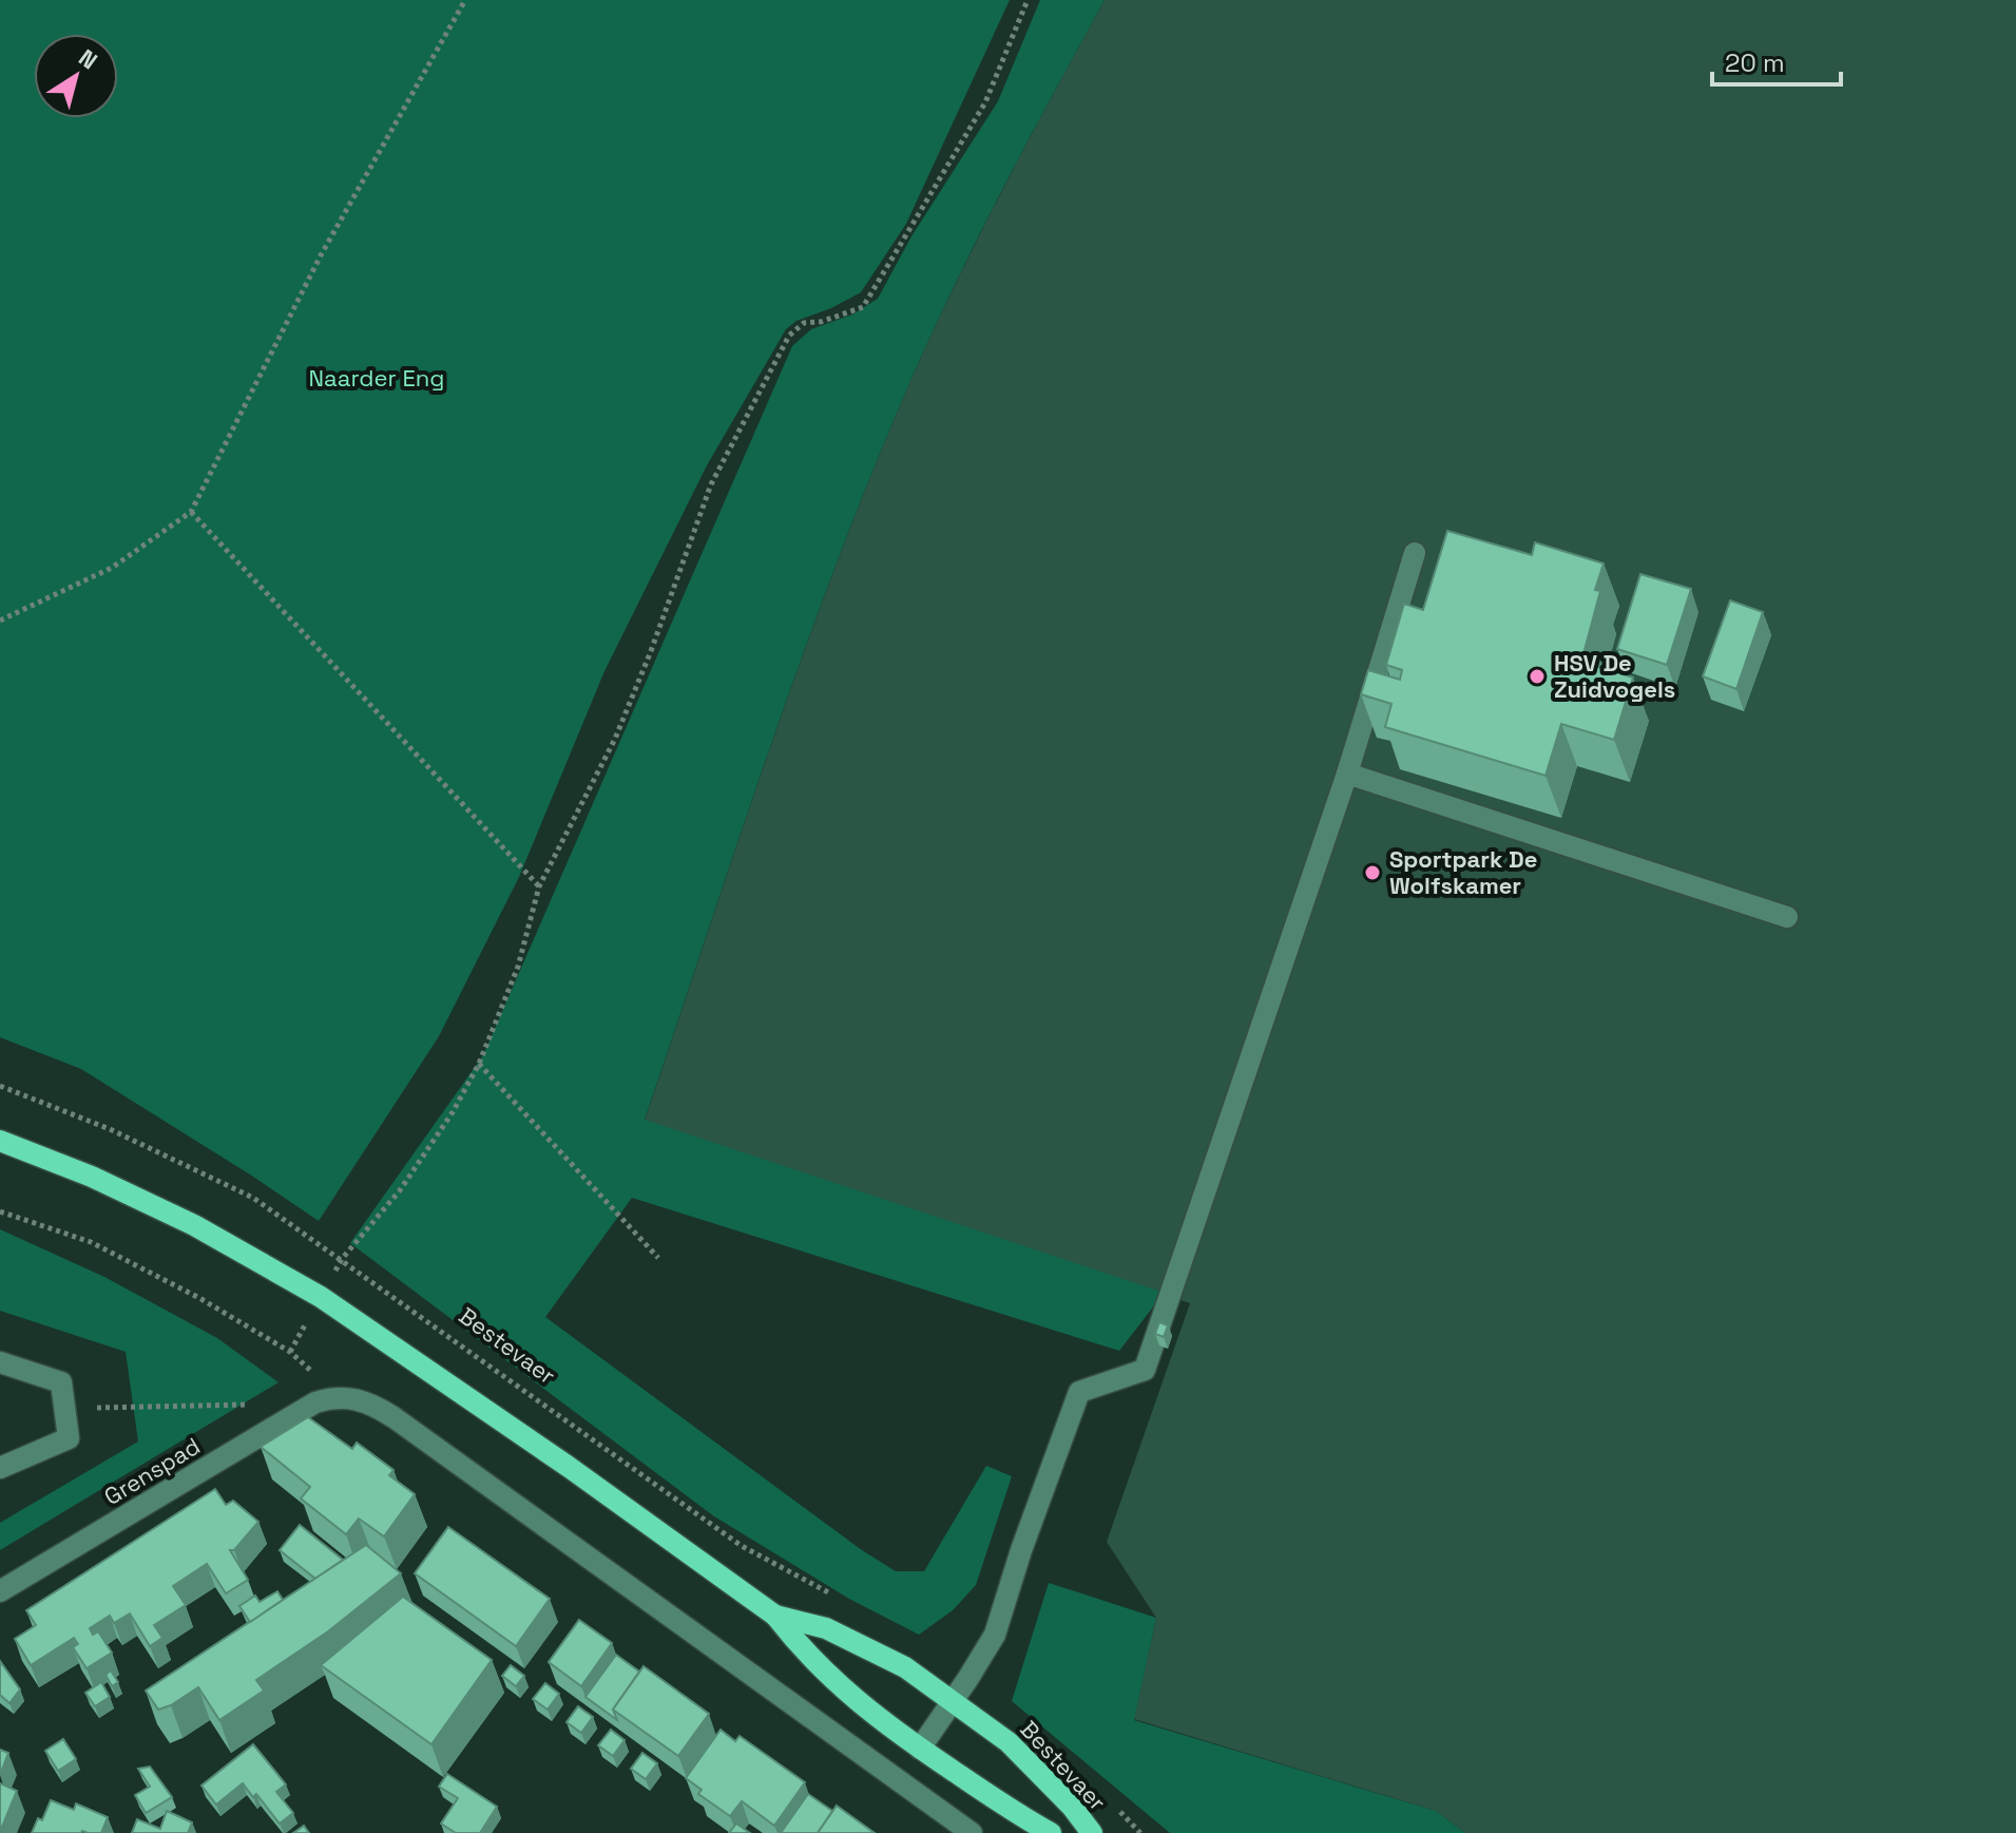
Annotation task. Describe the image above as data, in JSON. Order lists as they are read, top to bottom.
{
  "streets": {
    "main road": ["Bestevaer"],
    "street": ["Grenspad"]
  },
  "parks": ["Naarder Eng"],
  "places": ["HSV De Zuidvogels", "Sportpark De Wolfskamer"],
  "scale_bar": "20 m",
  "north": "top right"
}
